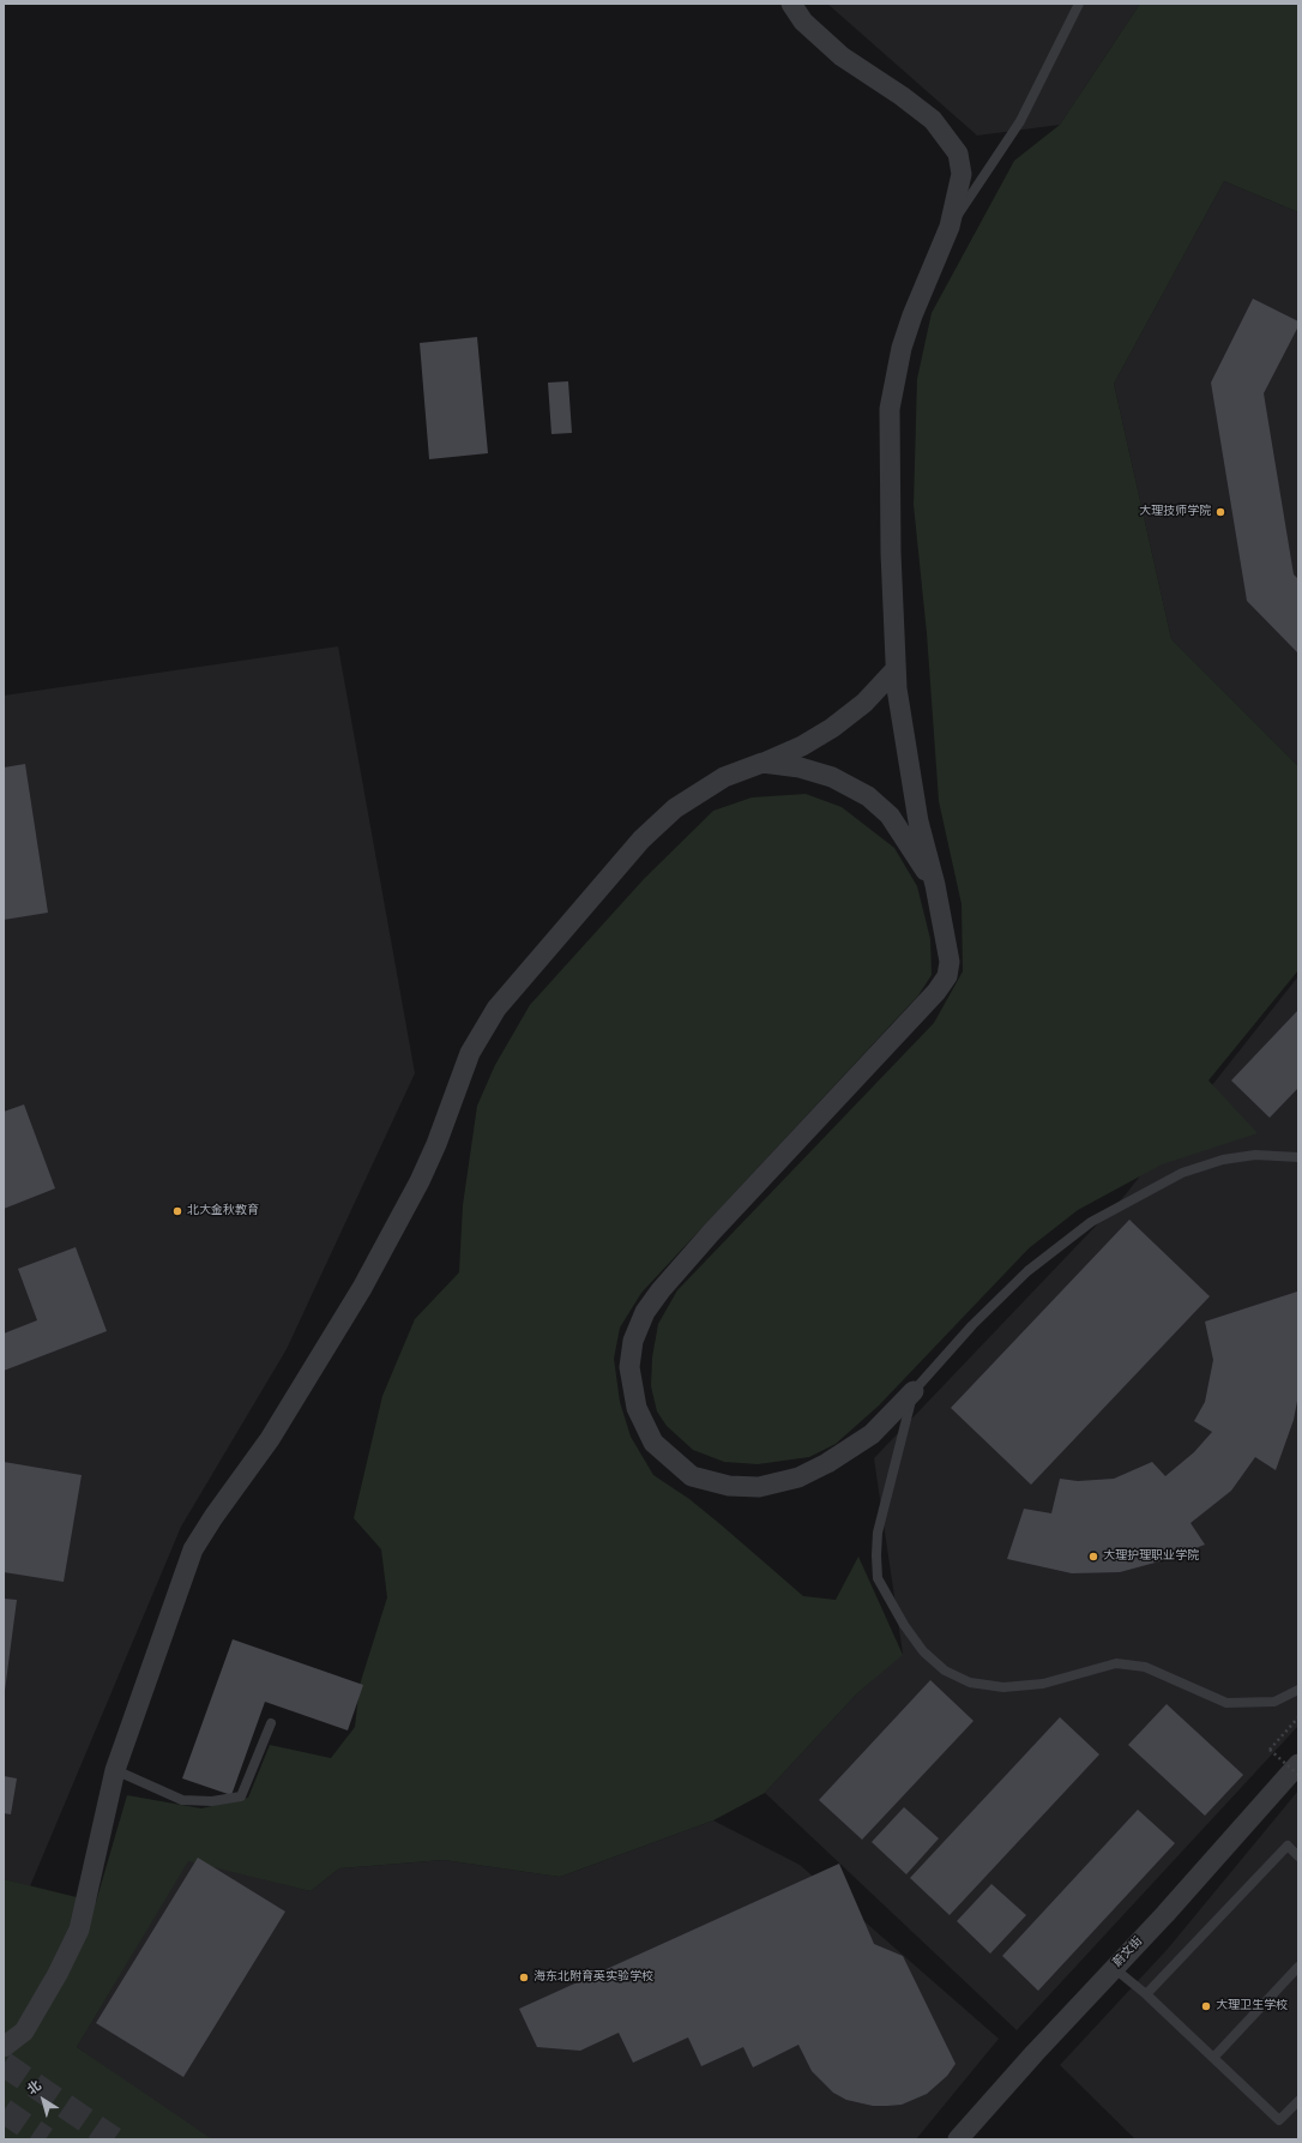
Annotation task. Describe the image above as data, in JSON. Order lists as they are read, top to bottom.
{
  "streets": {
    "street": ["蔚文街"]
  },
  "places": [
    "大理技师学院",
    "北大金秋教育",
    "大理护理职业学院",
    "海东北附育英实验学校",
    "大理卫生学校"
  ],
  "north": "top left"
}
